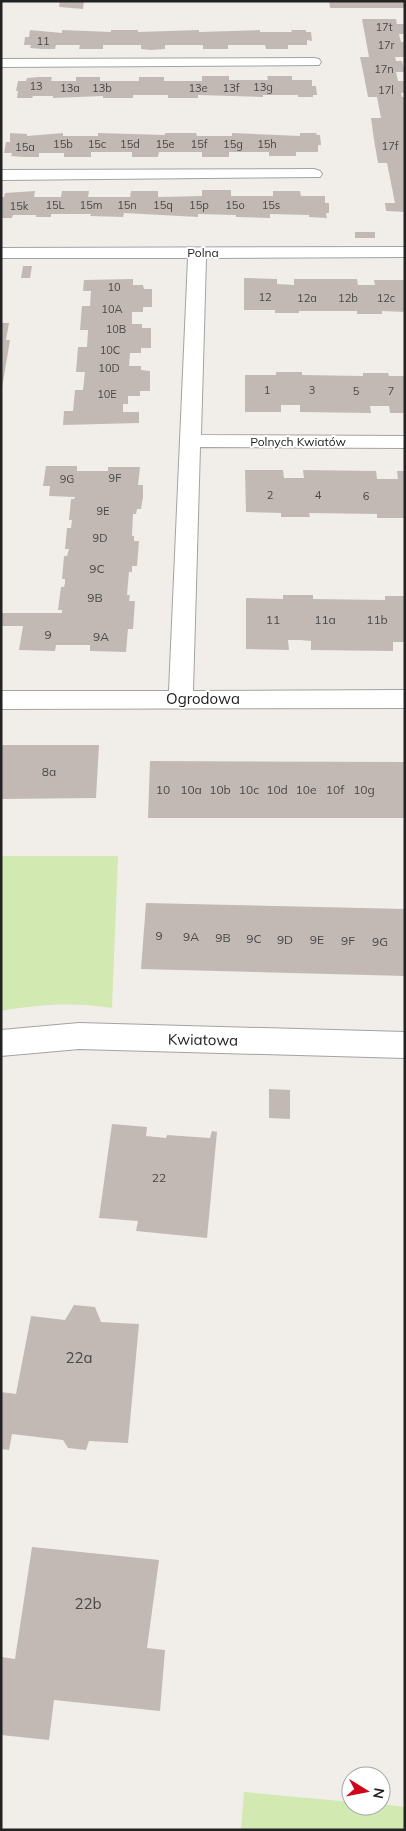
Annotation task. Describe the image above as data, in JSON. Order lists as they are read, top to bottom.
{
  "streets": {
    "street": [
      "Polna",
      "Polnych Kwiatów",
      "Ogrodowa",
      "Kwiatowa"
    ]
  },
  "house_numbers": [
    "17t",
    "11",
    "17r",
    "17n",
    "13",
    "13g",
    "13a",
    "13b",
    "13e",
    "13f",
    "17l",
    "15b",
    "15c",
    "15d",
    "15e",
    "15f",
    "15g",
    "15h",
    "17f",
    "15a",
    "15L",
    "15m",
    "15n",
    "15q",
    "15p",
    "15o",
    "15s",
    "15k",
    "10",
    "12",
    "12a",
    "12b",
    "12c",
    "10A",
    "10B",
    "10C",
    "10D",
    "1",
    "3",
    "5",
    "7",
    "10E",
    "9F",
    "9G",
    "2",
    "4",
    "6",
    "9E",
    "9D",
    "9C",
    "9B",
    "11",
    "11a",
    "11b",
    "9",
    "9A",
    "8a",
    "10",
    "10a",
    "10b",
    "10c",
    "10d",
    "10e",
    "10f",
    "10g",
    "9",
    "9A",
    "9B",
    "9C",
    "9D",
    "9E",
    "9F",
    "9G",
    "22",
    "22a",
    "22b"
  ],
  "north": "right"
}
